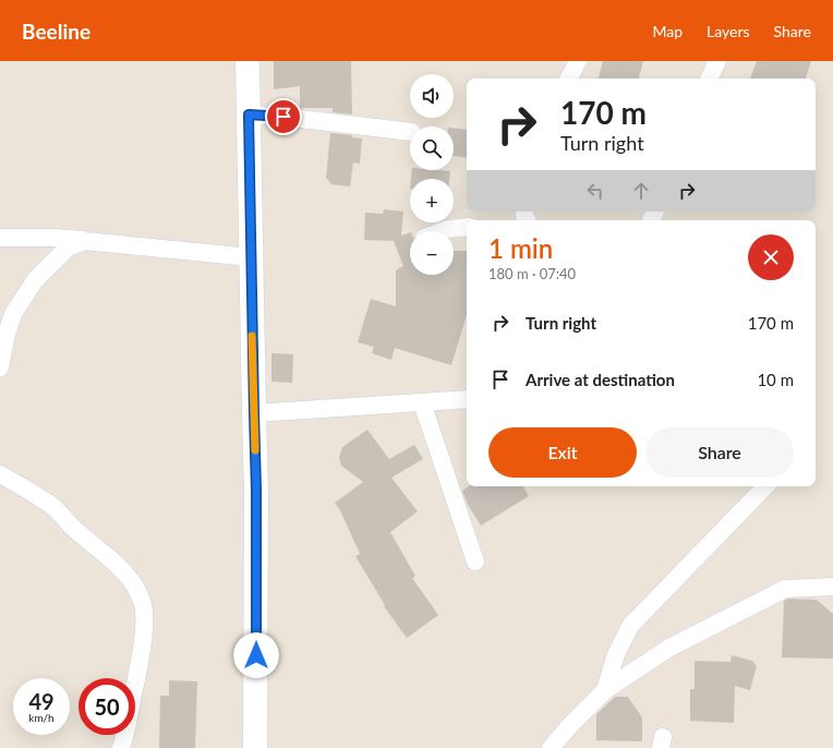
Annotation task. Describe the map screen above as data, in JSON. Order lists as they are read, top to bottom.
{
  "page": {
    "header": "Beeline",
    "nav": ["Map", "Layers", "Share"],
    "map_buttons": ["+", "−"],
    "turn": ["170 m", "Turn right"],
    "heading": ["1 min", "180 m · 07:40"],
    "list": [
      {
        "name": "Turn right",
        "value": "170 m"
      },
      {
        "name": "Arrive at destination",
        "value": "10 m"
      }
    ],
    "buttons": ["Exit", "Share"],
    "speed": "49 km/h",
    "limit": "50"
  }
}
